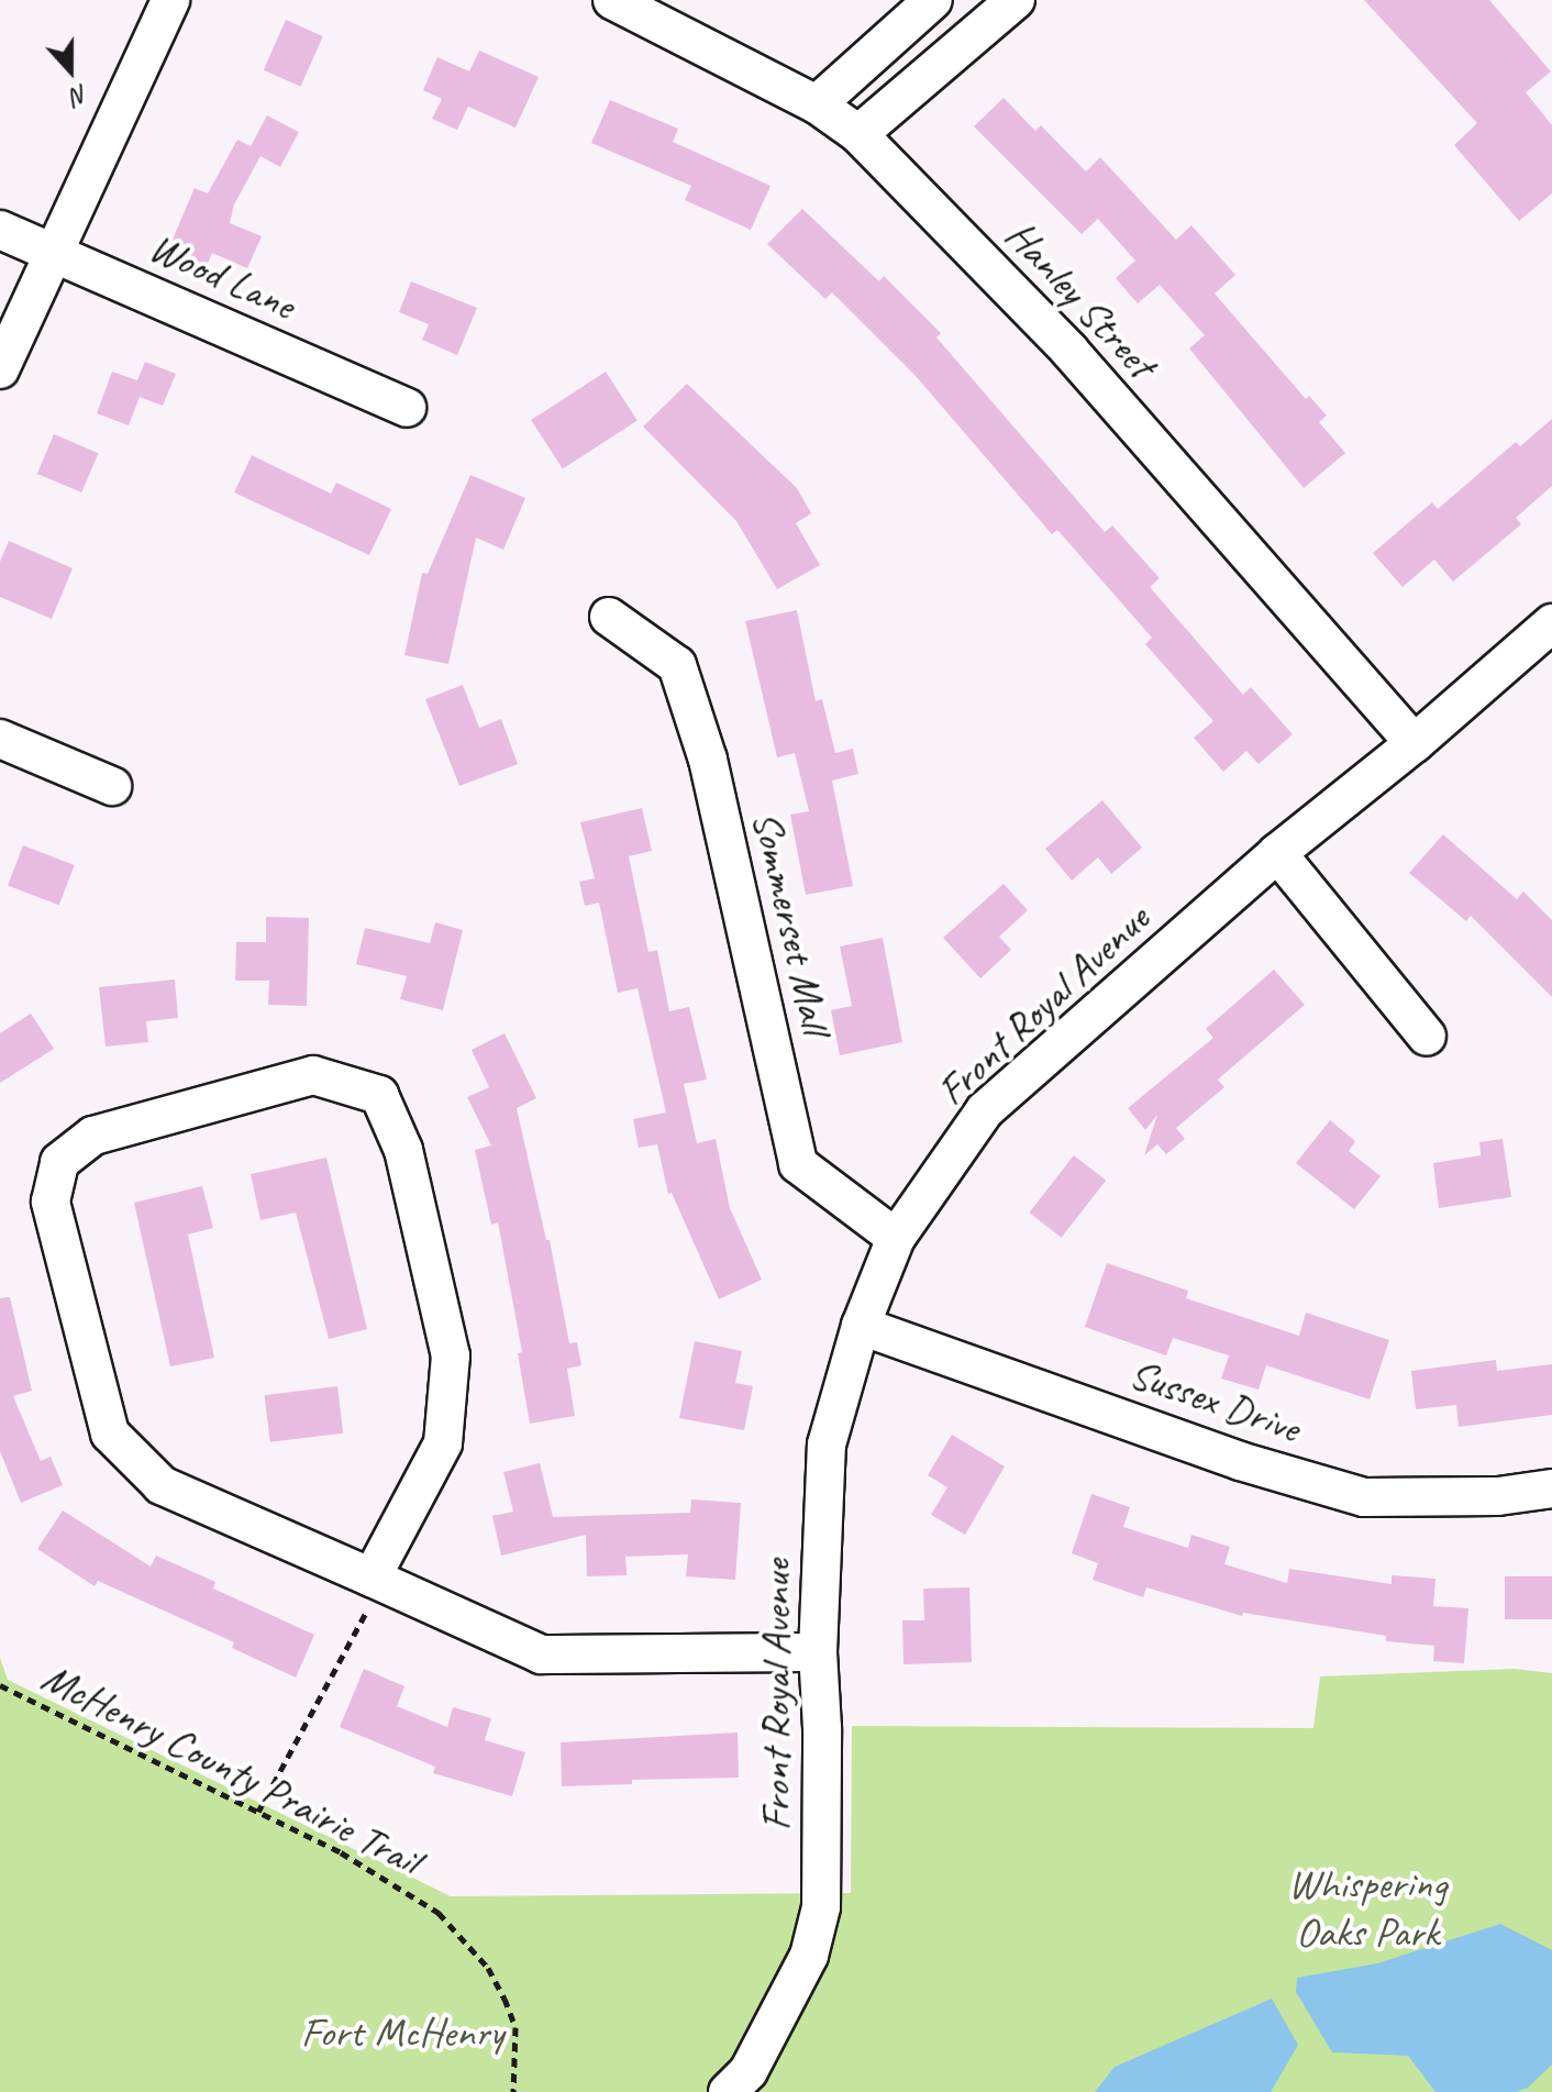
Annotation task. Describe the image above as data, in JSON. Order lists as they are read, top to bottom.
{
  "streets": {
    "street": [
      "Wood Lane",
      "Hanley Street",
      "Sommerset Mall",
      "Front Royal Avenue",
      "Sussex Drive"
    ],
    "path": ["McHenry County Prairie Trail"]
  },
  "crossings": [
    ["Hanley Street", "Front Royal Avenue"],
    ["Sommerset Mall", "Front Royal Avenue"],
    ["Front Royal Avenue", "Sussex Drive"]
  ],
  "parks": ["Whispering Oaks Park", "Fort McHenry"],
  "north": "bottom"
}
